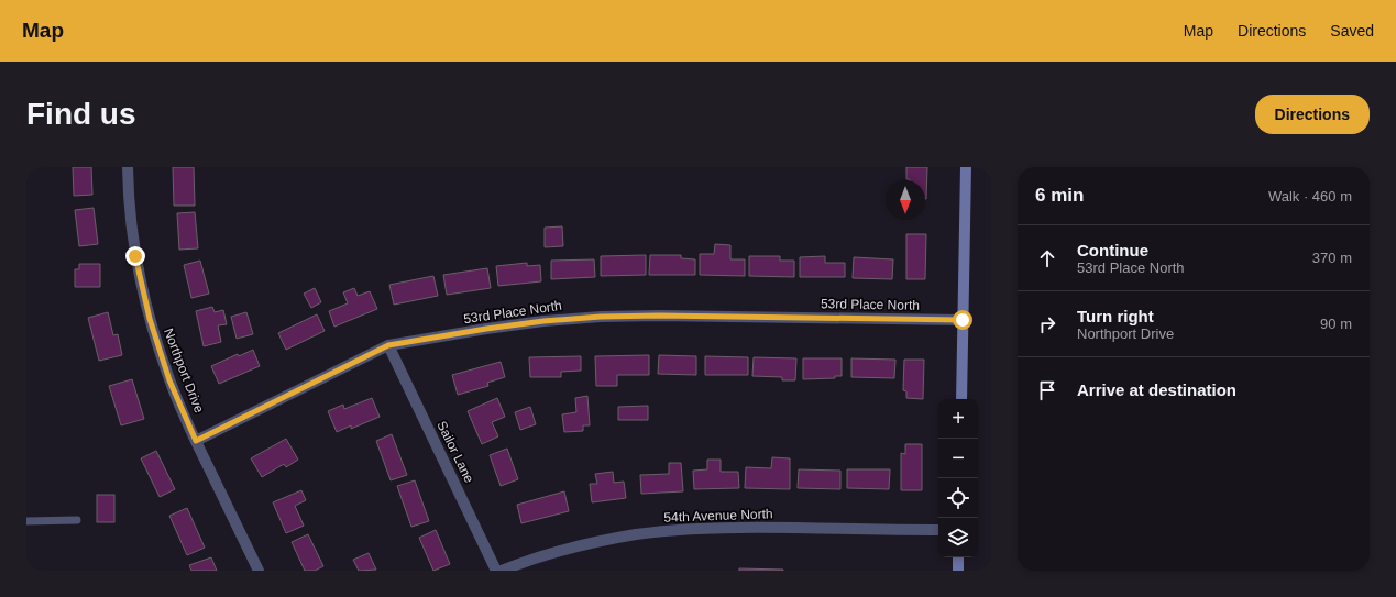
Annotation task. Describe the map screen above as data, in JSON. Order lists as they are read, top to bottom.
{
  "streets": {
    "street": [
      "53rd Place North",
      "Northport Drive",
      "Sailor Lane",
      "54th Avenue North"
    ]
  },
  "crossings": [
    ["53rd Place North", "Northport Drive"],
    ["53rd Place North", "Sailor Lane"]
  ],
  "north": "bottom",
  "page": {
    "header": "Map",
    "nav": ["Map", "Directions", "Saved"],
    "buttons": "Directions",
    "title": "Find us",
    "heading": ["6 min", "Walk · 460 m"],
    "list": [
      ["Continue", "53rd Place North", "370 m"],
      ["Turn right", "Northport Drive", "90 m"],
      "Arrive at destination"
    ],
    "map_buttons": ["+", "−"]
  }
}
